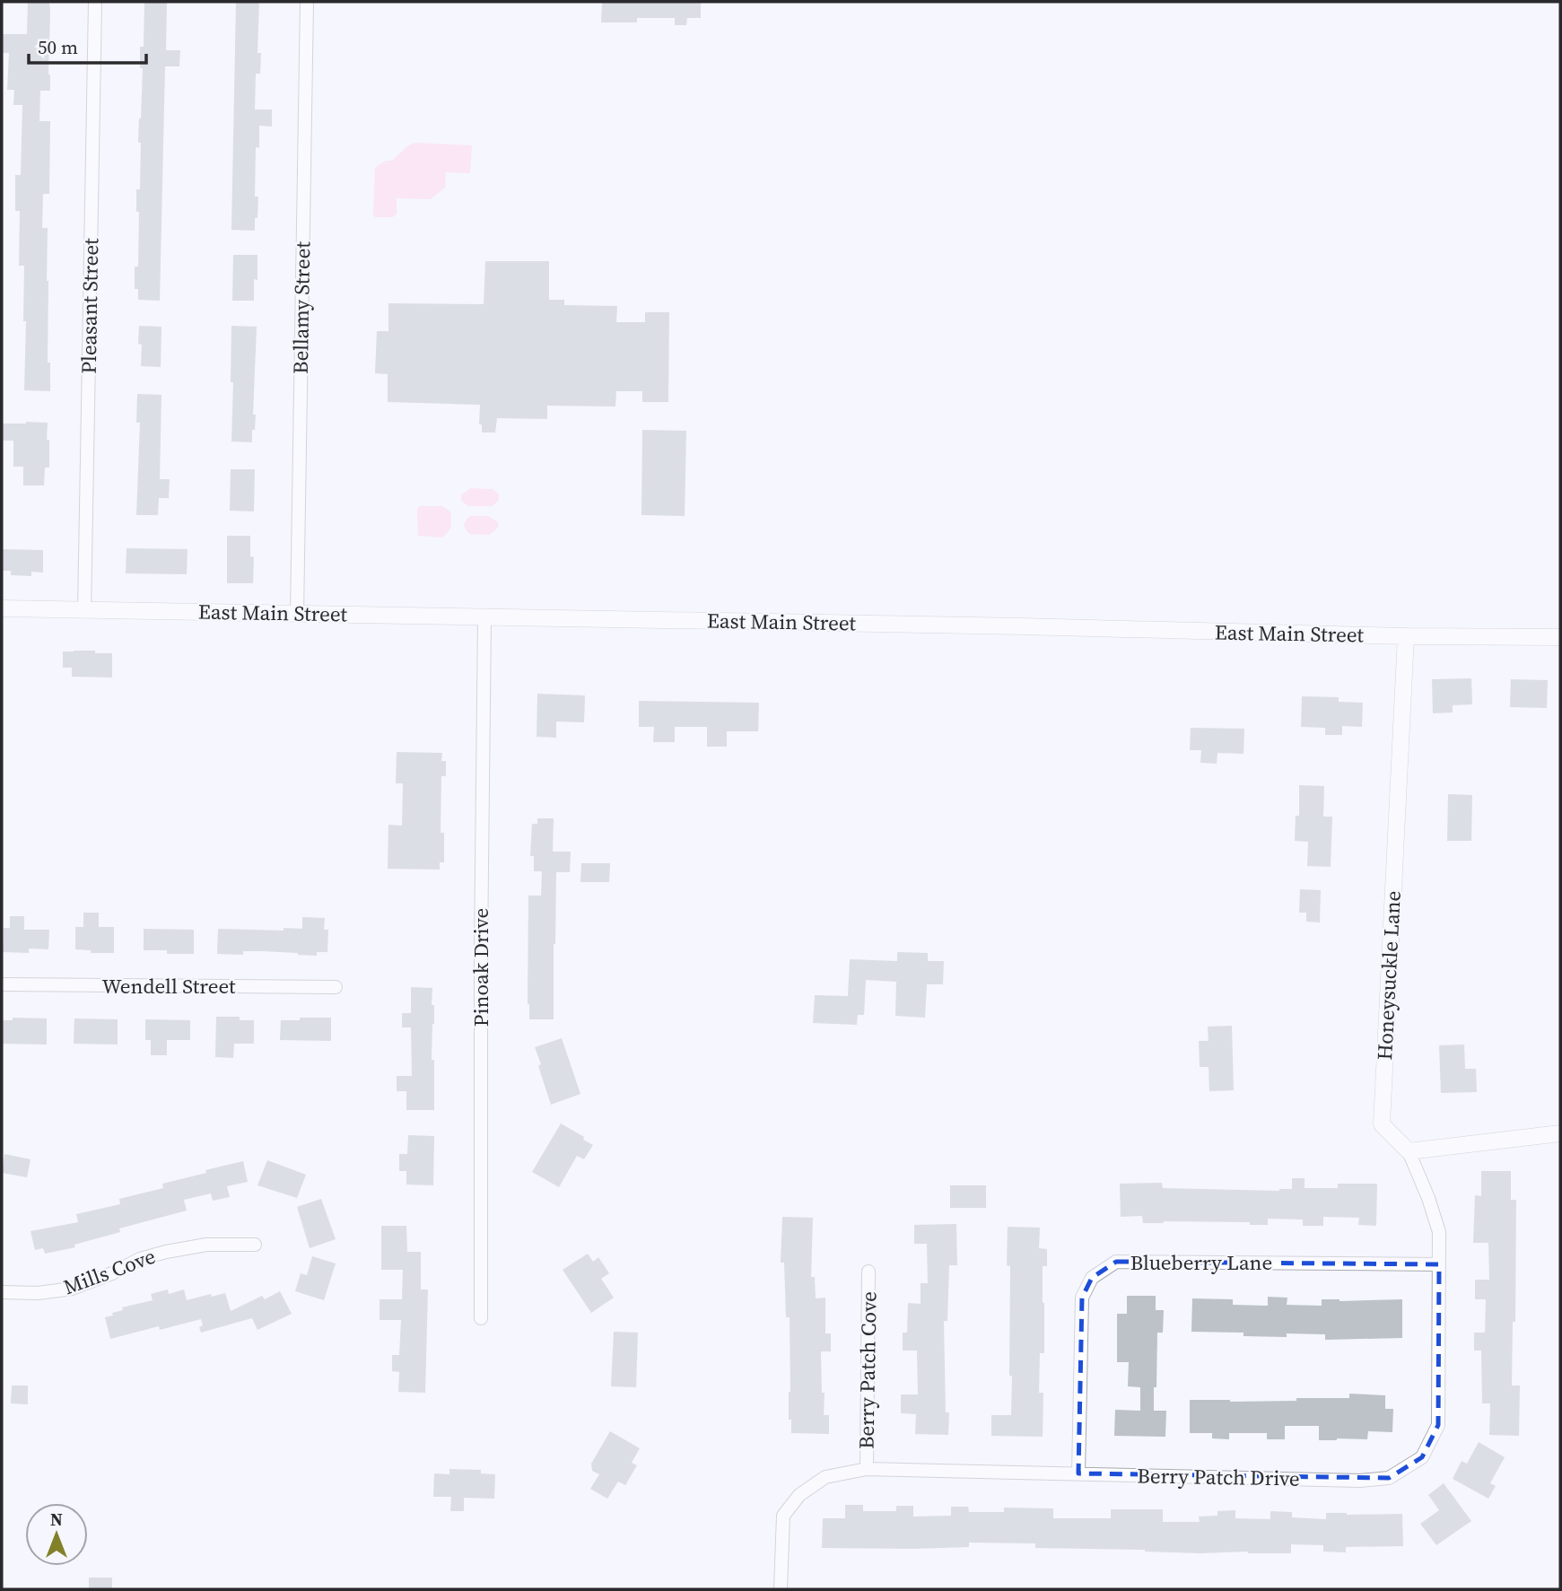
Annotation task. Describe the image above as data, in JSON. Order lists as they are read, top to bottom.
{
  "streets": {
    "street": [
      "Pleasant Street",
      "Bellamy Street",
      "East Main Street",
      "Pinoak Drive",
      "Honeysuckle Lane",
      "Wendell Street",
      "Blueberry Lane",
      "Mills Cove",
      "Berry Patch Cove",
      "Berry Patch Drive"
    ]
  },
  "crossings": [
    ["Pleasant Street", "East Main Street"],
    ["Bellamy Street", "East Main Street"],
    ["East Main Street", "Pinoak Drive"],
    ["East Main Street", "Honeysuckle Lane"],
    ["Honeysuckle Lane", "Berry Patch Drive"],
    ["Blueberry Lane", "Berry Patch Drive"],
    ["Berry Patch Cove", "Berry Patch Drive"]
  ],
  "scale_bar": "50 m",
  "north": "top"
}
